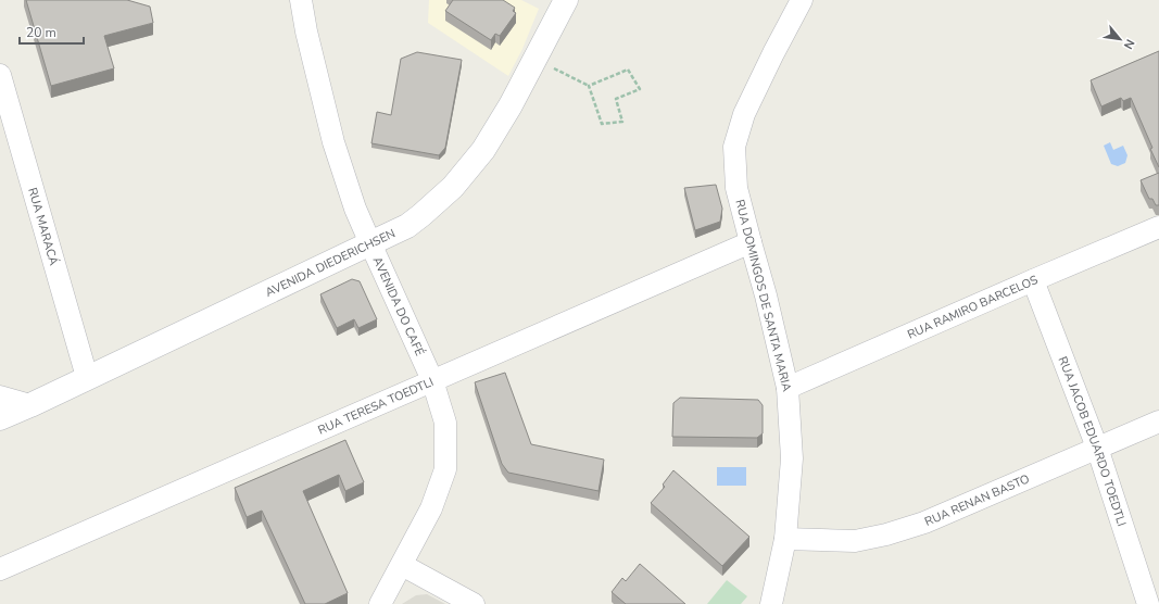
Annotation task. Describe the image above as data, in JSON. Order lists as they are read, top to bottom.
{
  "streets": {
    "street": [
      "RUA MARACÁ",
      "AVENIDA DIEDERICHSEN",
      "RUA DOMINGOS DE SANTA MARIA",
      "AVENIDA DO CAFÉ",
      "RUA RAMIRO BARCELOS",
      "RUA TERESA TOEDTLI",
      "RUA JACOB EDUARDO TOEDTLI",
      "RUA RENAN BASTO"
    ]
  },
  "crossings": [
    ["RUA MARACÁ", "AVENIDA DIEDERICHSEN"],
    ["AVENIDA DIEDERICHSEN", "AVENIDA DO CAFÉ"],
    ["RUA DOMINGOS DE SANTA MARIA", "RUA RAMIRO BARCELOS"],
    ["RUA DOMINGOS DE SANTA MARIA", "RUA TERESA TOEDTLI"],
    ["RUA DOMINGOS DE SANTA MARIA", "RUA RENAN BASTO"],
    ["AVENIDA DO CAFÉ", "RUA TERESA TOEDTLI"],
    ["RUA RAMIRO BARCELOS", "RUA JACOB EDUARDO TOEDTLI"],
    ["RUA JACOB EDUARDO TOEDTLI", "RUA RENAN BASTO"]
  ],
  "scale_bar": "20 m",
  "north": "bottom right"
}
